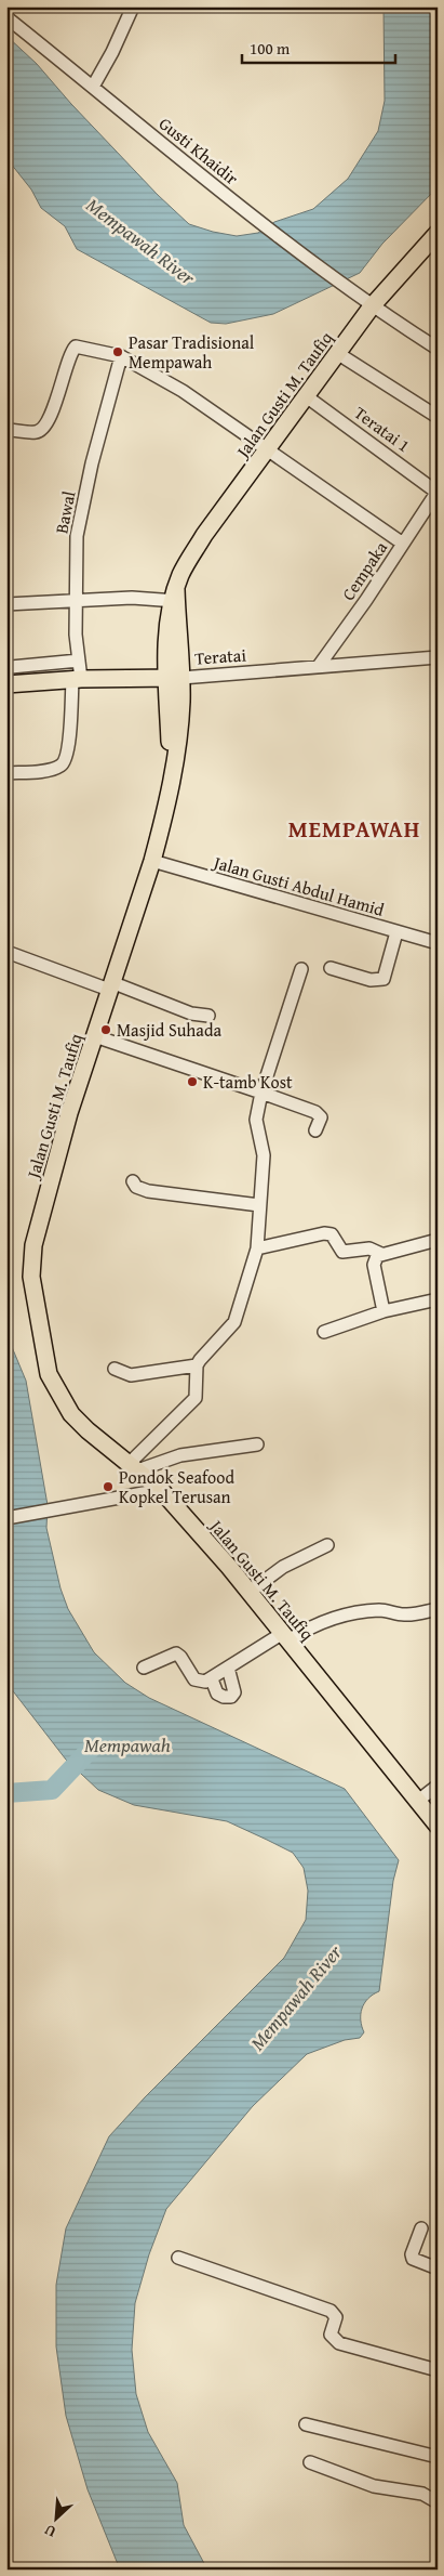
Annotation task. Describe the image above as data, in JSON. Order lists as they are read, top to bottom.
{
  "streets": {
    "main road": ["Jalan Gusti M. Taufiq", "Teratai"],
    "street": [
      "Gusti Khaidir",
      "Teratai 1",
      "Bawal",
      "Cempaka",
      "Jalan Gusti Abdul Hamid"
    ]
  },
  "crossings": [
    ["Gusti Khaidir", "Jalan Gusti M. Taufiq"],
    ["Jalan Gusti M. Taufiq", "Teratai 1"],
    ["Jalan Gusti M. Taufiq", "Teratai"],
    ["Jalan Gusti M. Taufiq", "Jalan Gusti Abdul Hamid"],
    ["Teratai 1", "Cempaka"],
    ["Bawal", "Teratai"],
    ["Cempaka", "Teratai"]
  ],
  "districts": ["MEMPAWAH"],
  "water": ["Mempawah River", "Mempawah"],
  "places": [
    "Pasar Tradisional Mempawah",
    "Masjid Suhada",
    "K-tamb Kost",
    "Pondok Seafood Kopkel Terusan"
  ],
  "scale_bar": "100 m",
  "north": "bottom left"
}
